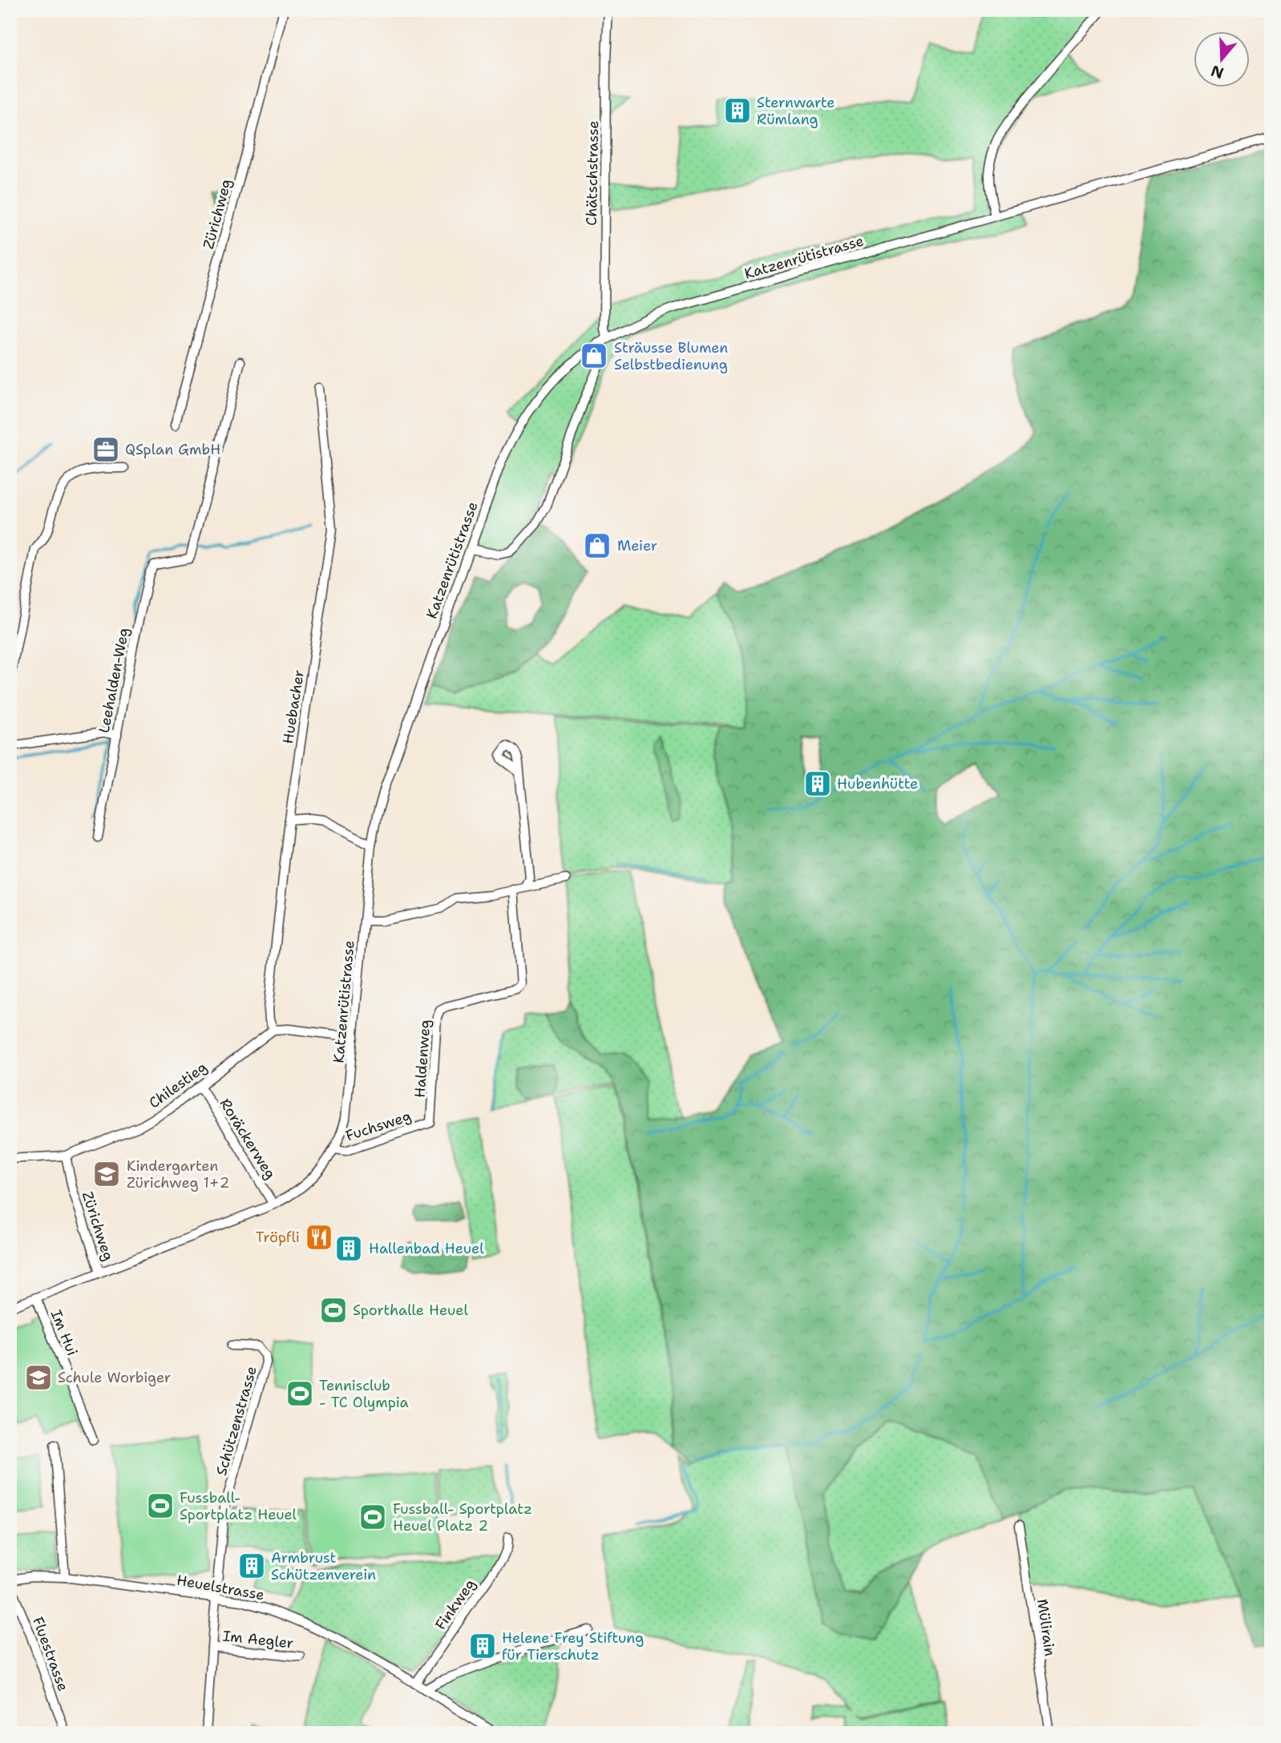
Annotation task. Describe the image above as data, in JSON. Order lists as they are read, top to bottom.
{
  "streets": {
    "street": [
      "Chätschstrasse",
      "Zürichweg",
      "Katzenrütistrasse",
      "Leehalden-Weg",
      "Huebacher",
      "Haldenweg",
      "Chilestieg",
      "Fuchsweg",
      "Roräckerweg",
      "Im Hui",
      "Schützenstrasse",
      "Heuelstrasse",
      "Finkweg",
      "Mülirain",
      "Im Aegler",
      "Fluestrasse"
    ]
  },
  "crossings": [
    ["Chätschstrasse", "Katzenrütistrasse"],
    ["Zürichweg", "Katzenrütistrasse"],
    ["Zürichweg", "Chilestieg"],
    ["Katzenrütistrasse", "Fuchsweg"],
    ["Katzenrütistrasse", "Roräckerweg"],
    ["Katzenrütistrasse", "Im Hui"],
    ["Huebacher", "Chilestieg"],
    ["Haldenweg", "Fuchsweg"],
    ["Chilestieg", "Roräckerweg"],
    ["Schützenstrasse", "Heuelstrasse"],
    ["Schützenstrasse", "Im Aegler"],
    ["Heuelstrasse", "Finkweg"],
    ["Heuelstrasse", "Im Aegler"]
  ],
  "places": {
    "building": [
      "Sternwarte Rümlang",
      "Hubenhütte",
      "Hallenbad Heuel",
      "Armbrust Schützenverein",
      "Helene Frey Stiftung für Tierschutz"
    ],
    "shop": ["Sträusse Blumen Selbstbedienung", "Meier"],
    "office": ["QSplan GmbH"],
    "school or university": ["Kindergarten Zürichweg 1+2", "Schule Worbiger"],
    "restaurant": ["Tröpfli"],
    "sports": [
      "Sporthalle Heuel",
      "Tennisclub - TC Olympia",
      "Fussball- Sportplatz Heuel",
      "Fussball- Sportplatz Heuel Platz 2"
    ]
  },
  "north": "bottom"
}
